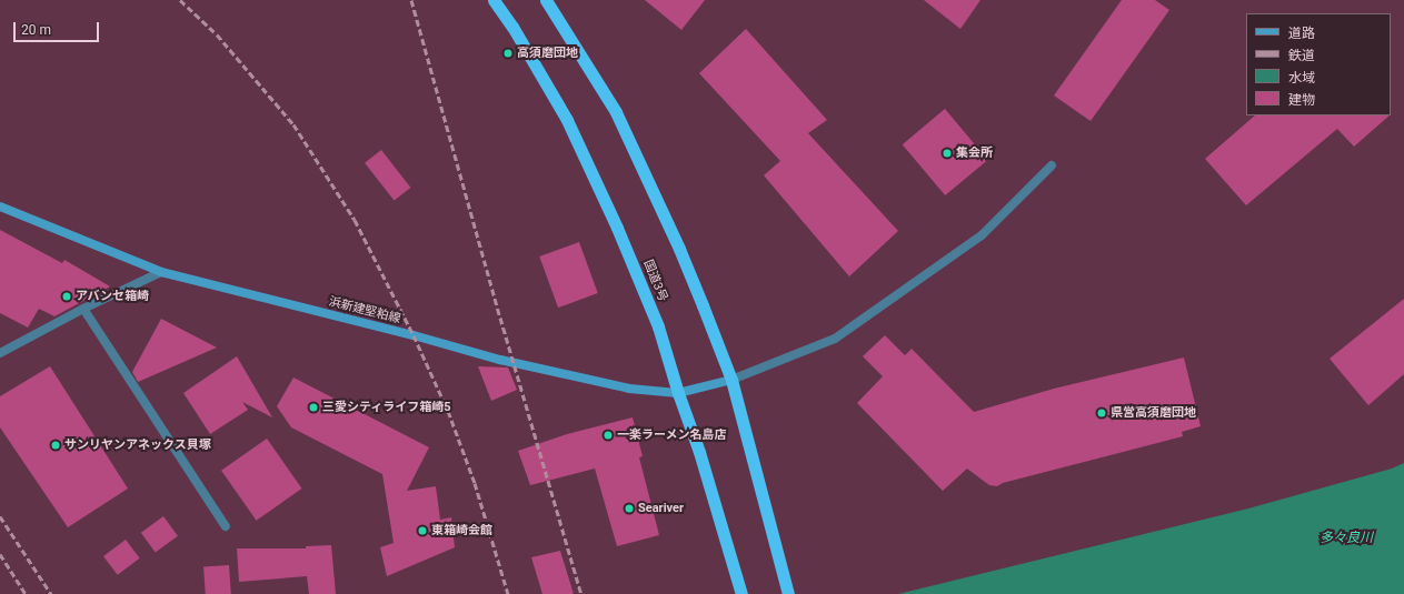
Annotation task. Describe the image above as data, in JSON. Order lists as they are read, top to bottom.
{
  "streets": {
    "highway": ["国道3号"],
    "main road": ["浜新建堅粕線"]
  },
  "crossings": [
    ["国道3号", "浜新建堅粕線"]
  ],
  "water": ["多々良川"],
  "places": [
    "高須磨団地",
    "集会所",
    "アバンセ箱崎",
    "三愛シティライフ箱崎5",
    "県営高須磨団地",
    "一楽ラーメン名島店",
    "サンリヤンアネックス貝塚",
    "Seariver",
    "東箱崎会館"
  ],
  "legend": [
    "道路",
    "鉄道",
    "水域",
    "建物"
  ],
  "scale_bar": "20 m"
}
